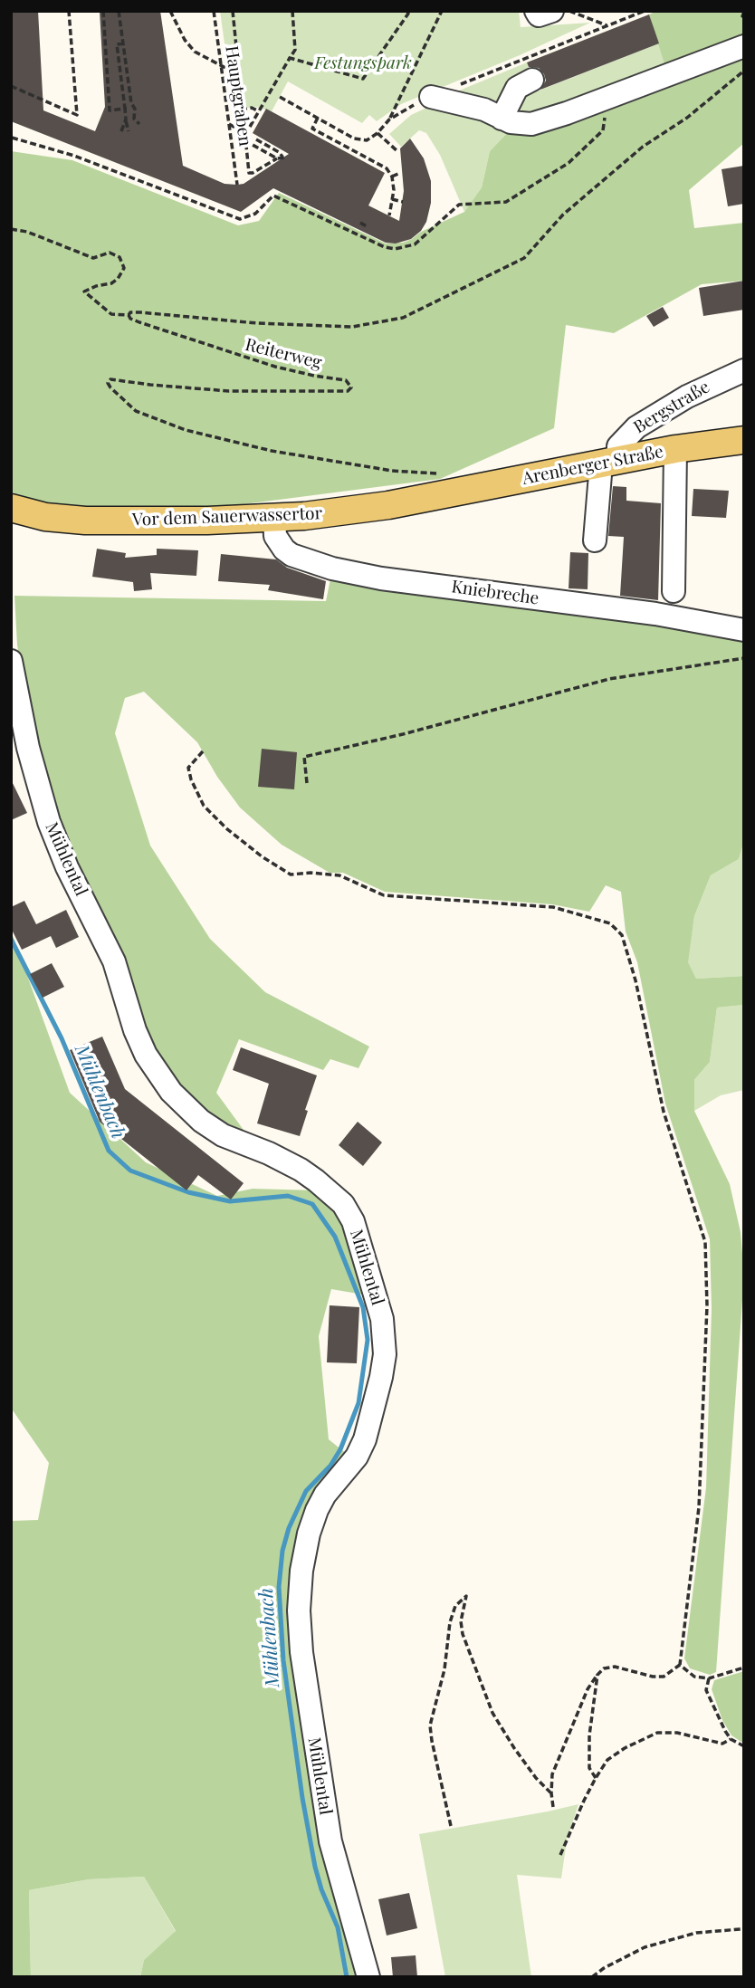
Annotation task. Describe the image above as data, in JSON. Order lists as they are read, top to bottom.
{
  "streets": {
    "main road": ["Arenberger Straße", "Vor dem Sauerwassertor"],
    "street": ["Bergstraße", "Kniebreche", "Mühlental"],
    "path": ["Hauptgraben", "Reiterweg"]
  },
  "crossings": [
    ["Reiterweg", "Arenberger Straße"],
    ["Reiterweg", "Vor dem Sauerwassertor"],
    ["Bergstraße", "Arenberger Straße"],
    ["Arenberger Straße", "Vor dem Sauerwassertor"],
    ["Vor dem Sauerwassertor", "Kniebreche"]
  ],
  "water": ["Mühlenbach"],
  "parks": ["Festungspark"]
}
